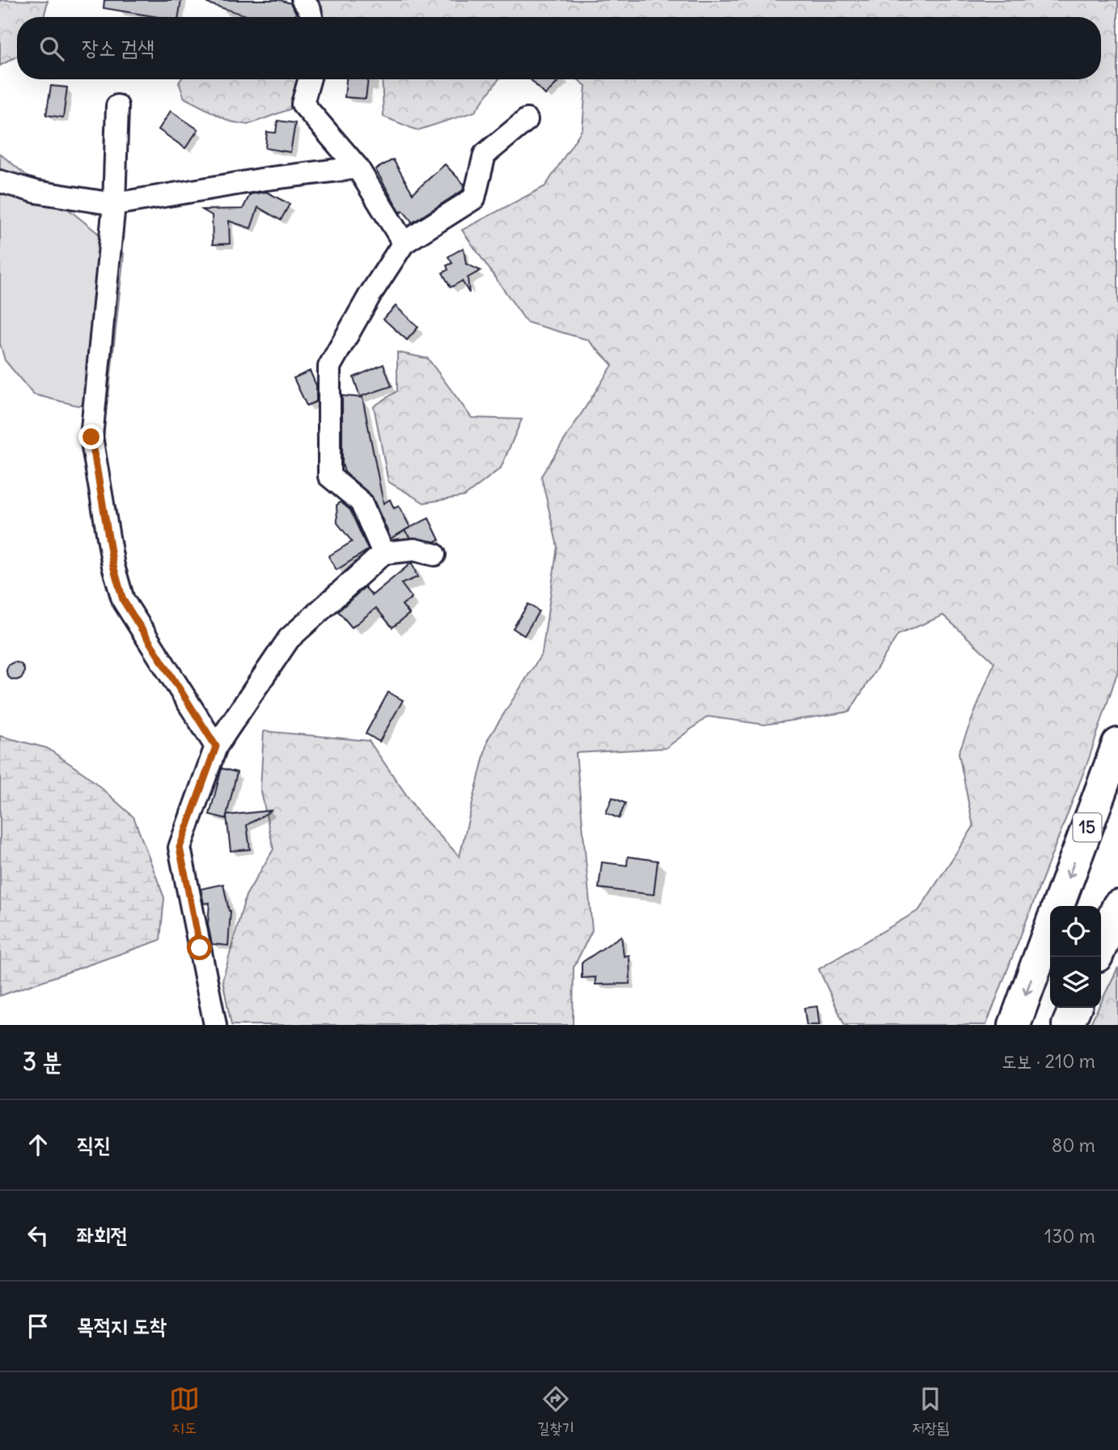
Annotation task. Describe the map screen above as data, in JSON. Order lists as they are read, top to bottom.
{
  "streets": {
    "highway": ["15"]
  },
  "page": {
    "search": "장소 검색",
    "heading": ["3 분", "도보 · 210 m"],
    "list": [
      ["직진", "80 m"],
      ["좌회전", "130 m"],
      "목적지 도착"
    ],
    "nav": ["지도", "길찾기", "저장됨"]
  }
}
